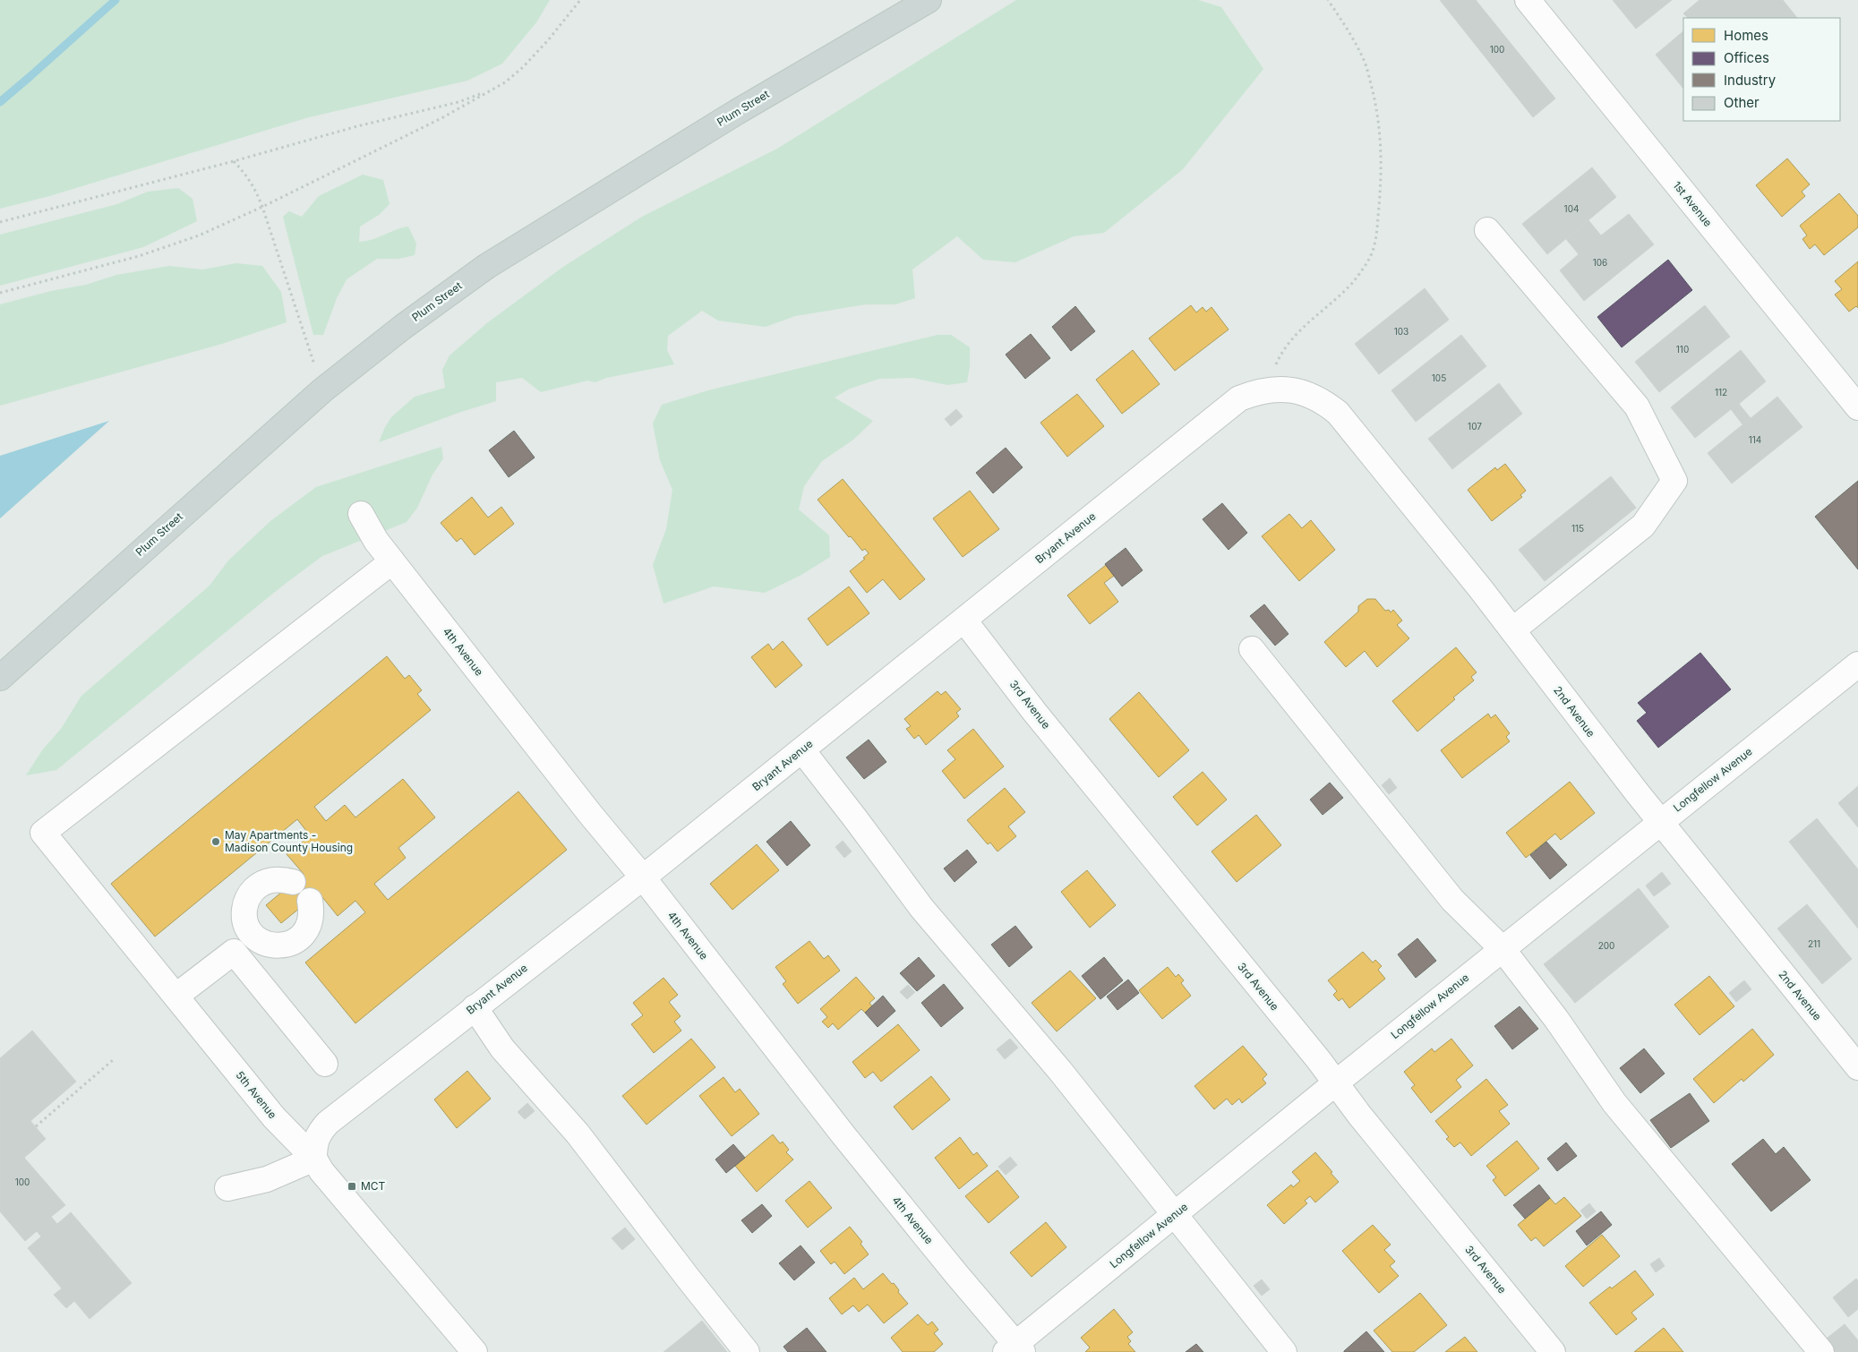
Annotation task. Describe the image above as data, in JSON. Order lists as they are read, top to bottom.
{
  "streets": {
    "main road": ["Plum Street"],
    "street": [
      "1st Avenue",
      "Bryant Avenue",
      "4th Avenue",
      "3rd Avenue",
      "2nd Avenue",
      "Longfellow Avenue",
      "5th Avenue"
    ]
  },
  "crossings": [
    ["Bryant Avenue", "4th Avenue"],
    ["Bryant Avenue", "3rd Avenue"],
    ["Bryant Avenue", "2nd Avenue"],
    ["Bryant Avenue", "5th Avenue"],
    ["4th Avenue", "Longfellow Avenue"],
    ["4th Avenue", "5th Avenue"],
    ["3rd Avenue", "Longfellow Avenue"],
    ["2nd Avenue", "Longfellow Avenue"]
  ],
  "places": {
    "other": ["May Apartments - Madison County Housing"],
    "transit": ["MCT"]
  },
  "house_numbers": [
    "100",
    "104",
    "106",
    "103",
    "110",
    "105",
    "112",
    "107",
    "114",
    "115",
    "211",
    "200",
    "100"
  ],
  "legend": [
    "Homes",
    "Offices",
    "Industry",
    "Other"
  ]
}
